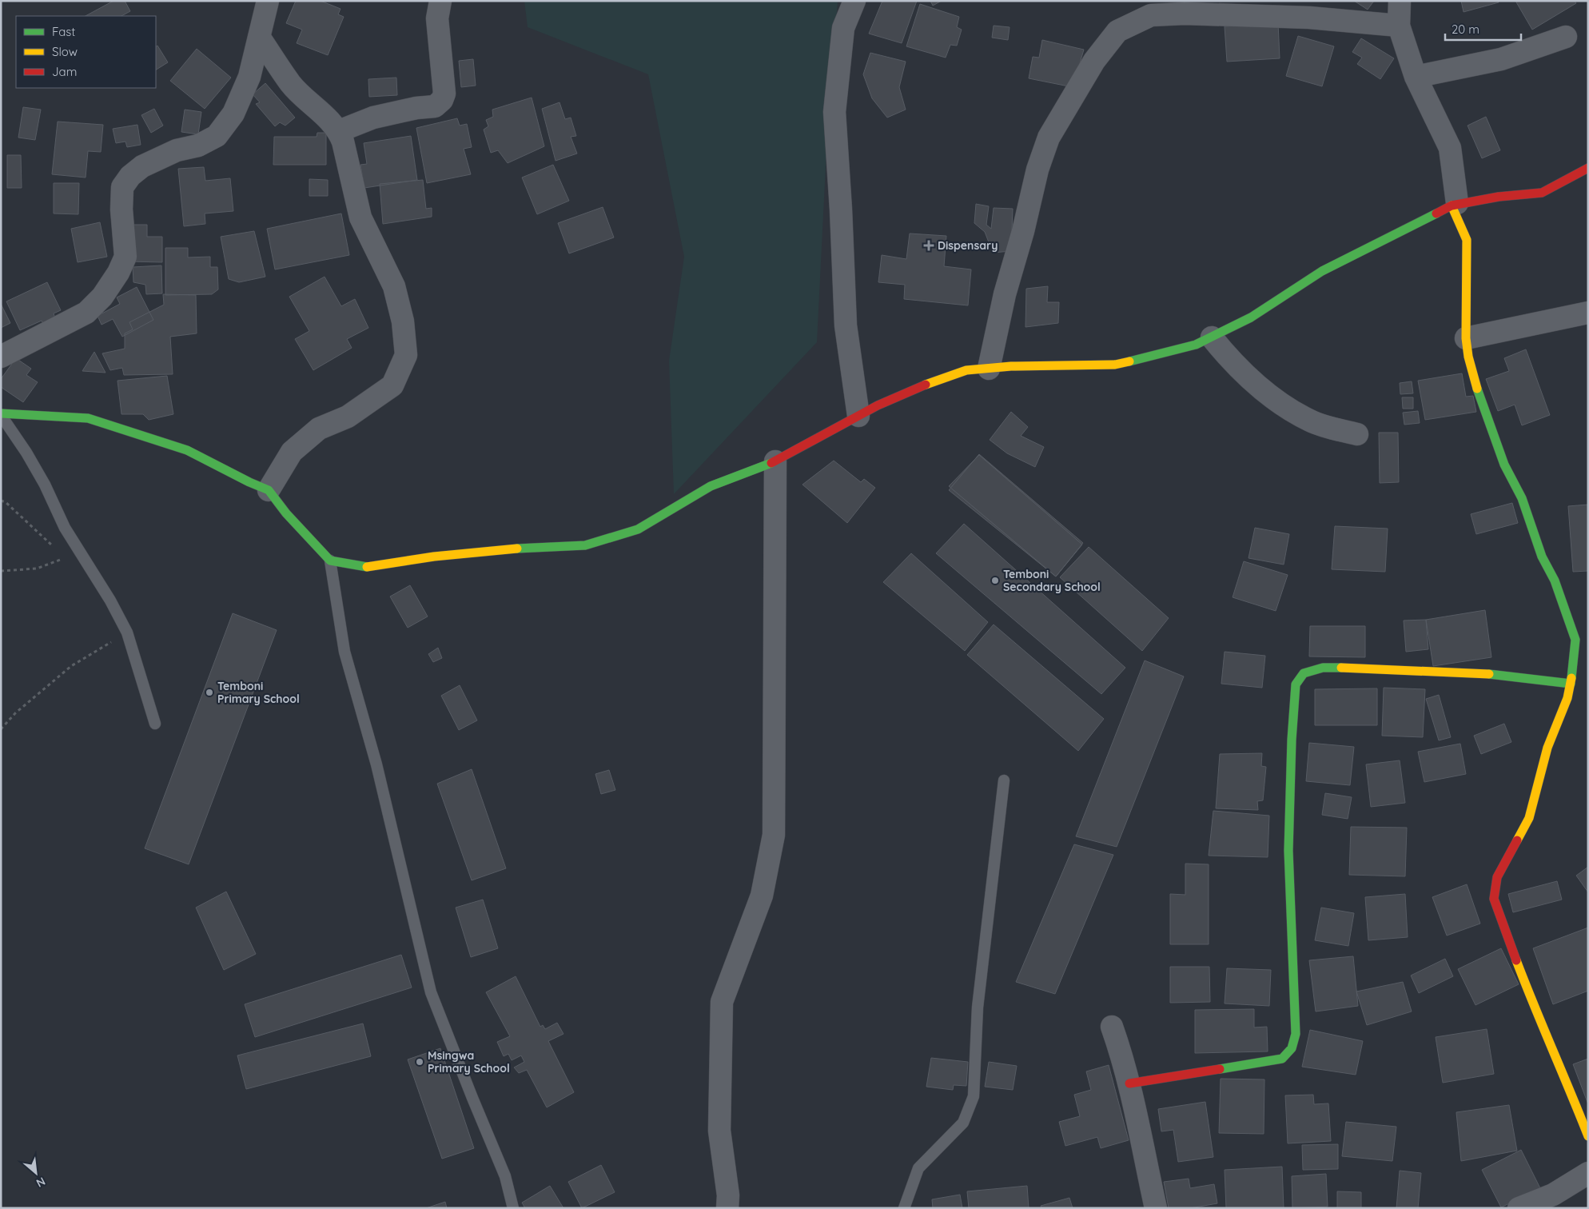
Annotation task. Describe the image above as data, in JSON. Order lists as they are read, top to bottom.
{
  "places": {
    "health": ["Dispensary"],
    "other": ["Temboni Secondary School", "Temboni Primary School", "Msingwa Primary School"]
  },
  "legend": ["Fast", "Slow", "Jam"],
  "scale_bar": "20 m",
  "north": "bottom right"
}
